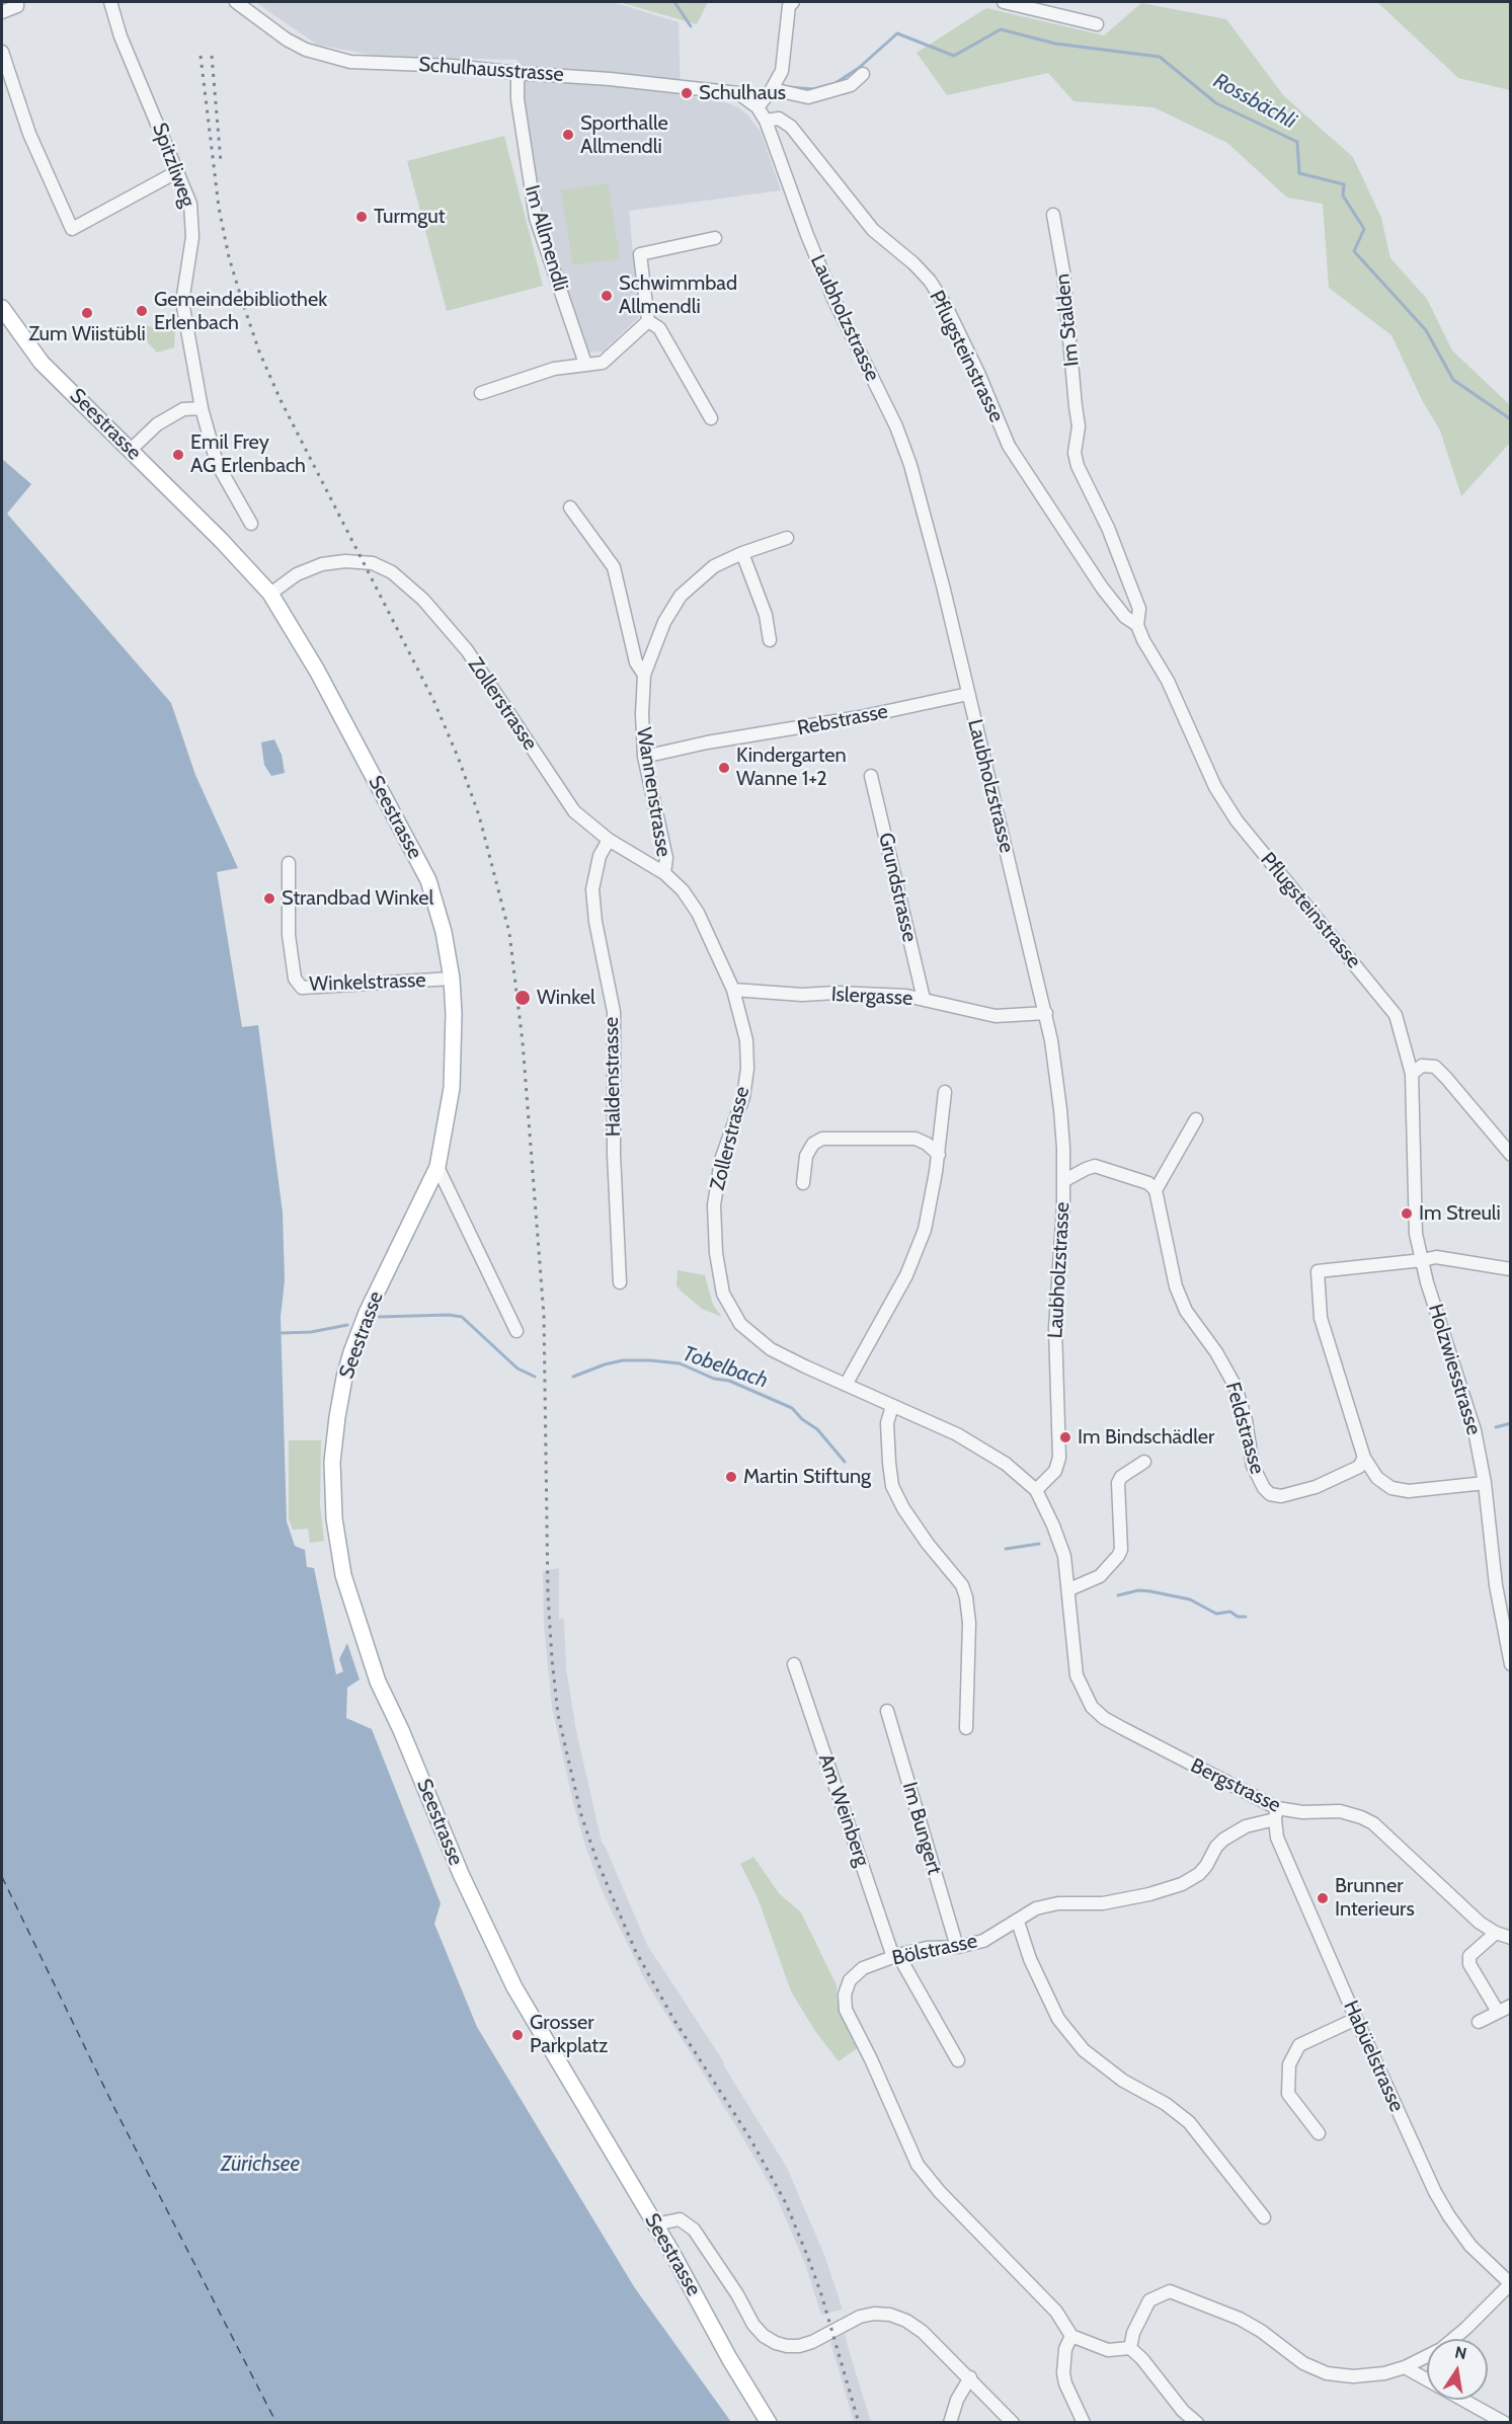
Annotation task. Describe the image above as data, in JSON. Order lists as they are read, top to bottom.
{
  "streets": {
    "main road": ["Seestrasse"],
    "street": [
      "Schulhausstrasse",
      "Spitzliweg",
      "Im Allmendli",
      "Laubholzstrasse",
      "Im Stalden",
      "Pflugsteinstrasse",
      "Zollerstrasse",
      "Rebstrasse",
      "Wannenstrasse",
      "Grundstrasse",
      "Winkelstrasse",
      "Islergasse",
      "Haldenstrasse",
      "Holzwiesstrasse",
      "Feldstrasse",
      "Bergstrasse",
      "Am Weinberg",
      "Im Bungert",
      "Bölstrasse",
      "Habüelstrasse"
    ]
  },
  "crossings": [
    ["Schulhausstrasse", "Im Allmendli"],
    ["Schulhausstrasse", "Laubholzstrasse"],
    ["Laubholzstrasse", "Pflugsteinstrasse"],
    ["Laubholzstrasse", "Zollerstrasse"],
    ["Laubholzstrasse", "Rebstrasse"],
    ["Laubholzstrasse", "Islergasse"],
    ["Im Stalden", "Pflugsteinstrasse"],
    ["Pflugsteinstrasse", "Holzwiesstrasse"],
    ["Seestrasse", "Zollerstrasse"],
    ["Seestrasse", "Winkelstrasse"],
    ["Zollerstrasse", "Wannenstrasse"],
    ["Zollerstrasse", "Islergasse"],
    ["Zollerstrasse", "Haldenstrasse"],
    ["Zollerstrasse", "Bergstrasse"],
    ["Rebstrasse", "Wannenstrasse"],
    ["Grundstrasse", "Islergasse"],
    ["Bergstrasse", "Bölstrasse"],
    ["Bergstrasse", "Habüelstrasse"],
    ["Am Weinberg", "Bölstrasse"],
    ["Im Bungert", "Bölstrasse"],
    ["Bölstrasse", "Habüelstrasse"]
  ],
  "water": ["Rossbächli", "Tobelbach", "Zürichsee"],
  "places": [
    "Schulhaus",
    "Sporthalle Allmendli",
    "Turmgut",
    "Schwimmbad Allmendli",
    "Gemeindebibliothek Erlenbach",
    "Zum Wiistübli",
    "Emil Frey AG Erlenbach",
    "Kindergarten Wanne 1+2",
    "Strandbad Winkel",
    "Winkel",
    "Im Streuli",
    "Im Bindschädler",
    "Martin Stiftung",
    "Brunner Interieurs",
    "Grosser Parkplatz"
  ],
  "north": "top"
}
